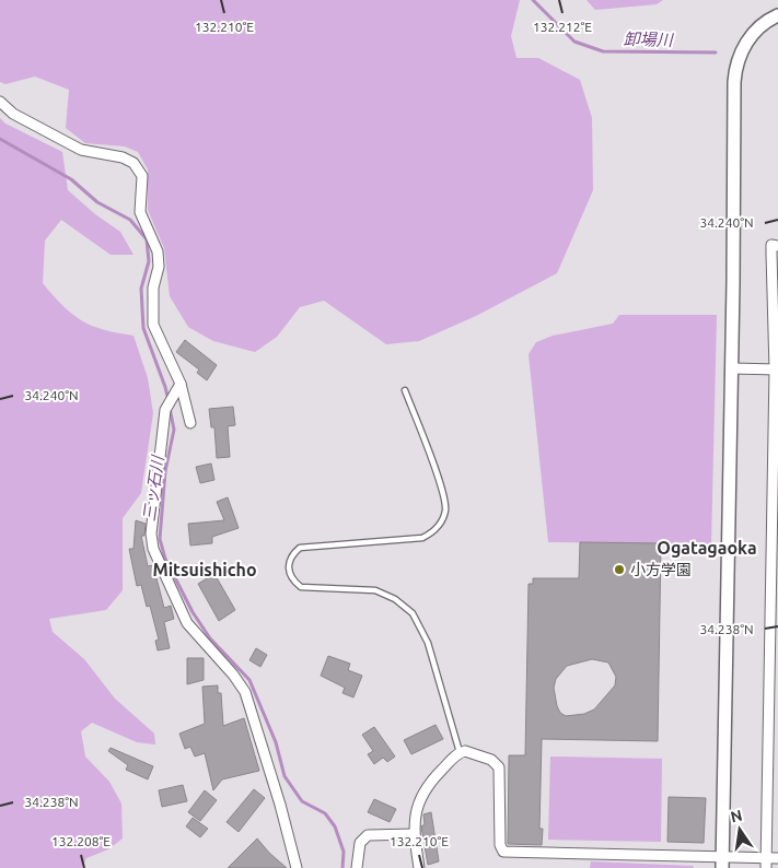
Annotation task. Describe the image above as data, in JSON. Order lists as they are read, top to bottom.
{
  "districts": ["Ogatagaoka", "Mitsuishicho"],
  "water": ["卸場川", "三ッ石川"],
  "places": ["小方学園"],
  "north": "top",
  "coordinates": [
    "132.210°E",
    "132.212°E",
    "34.240°N",
    "34.238°N",
    "132.208°E"
  ]
}
